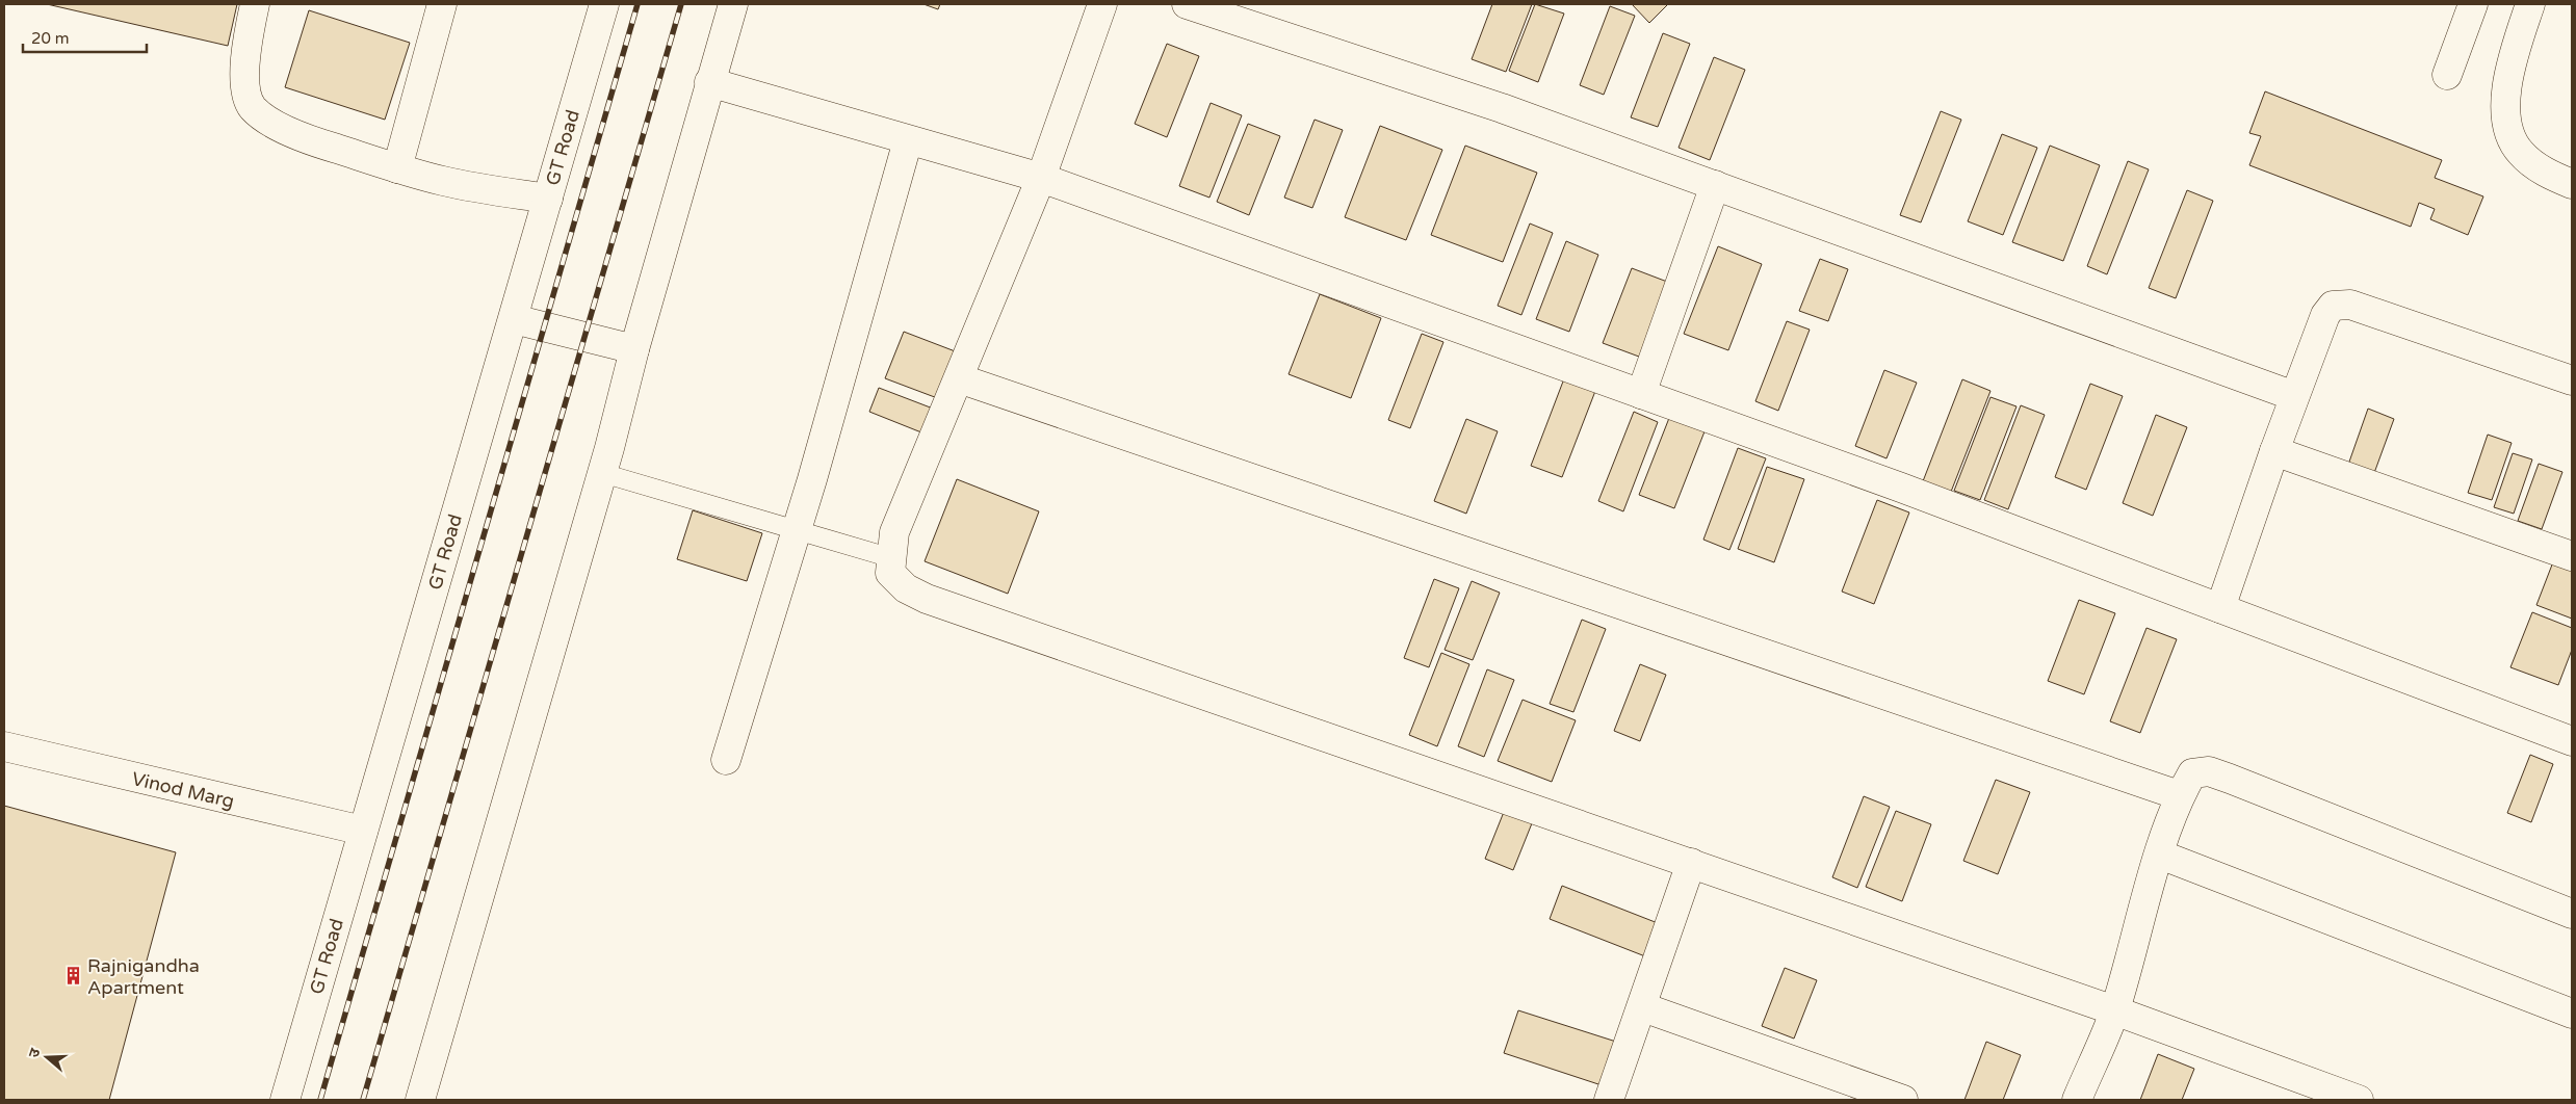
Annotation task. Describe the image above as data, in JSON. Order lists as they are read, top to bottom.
{
  "streets": {
    "main road": ["GT Road", "Vinod Marg"]
  },
  "crossings": [
    ["GT Road", "Vinod Marg"]
  ],
  "places": {
    "building": ["Rajnigandha Apartment"]
  },
  "scale_bar": "20 m",
  "north": "left"
}
